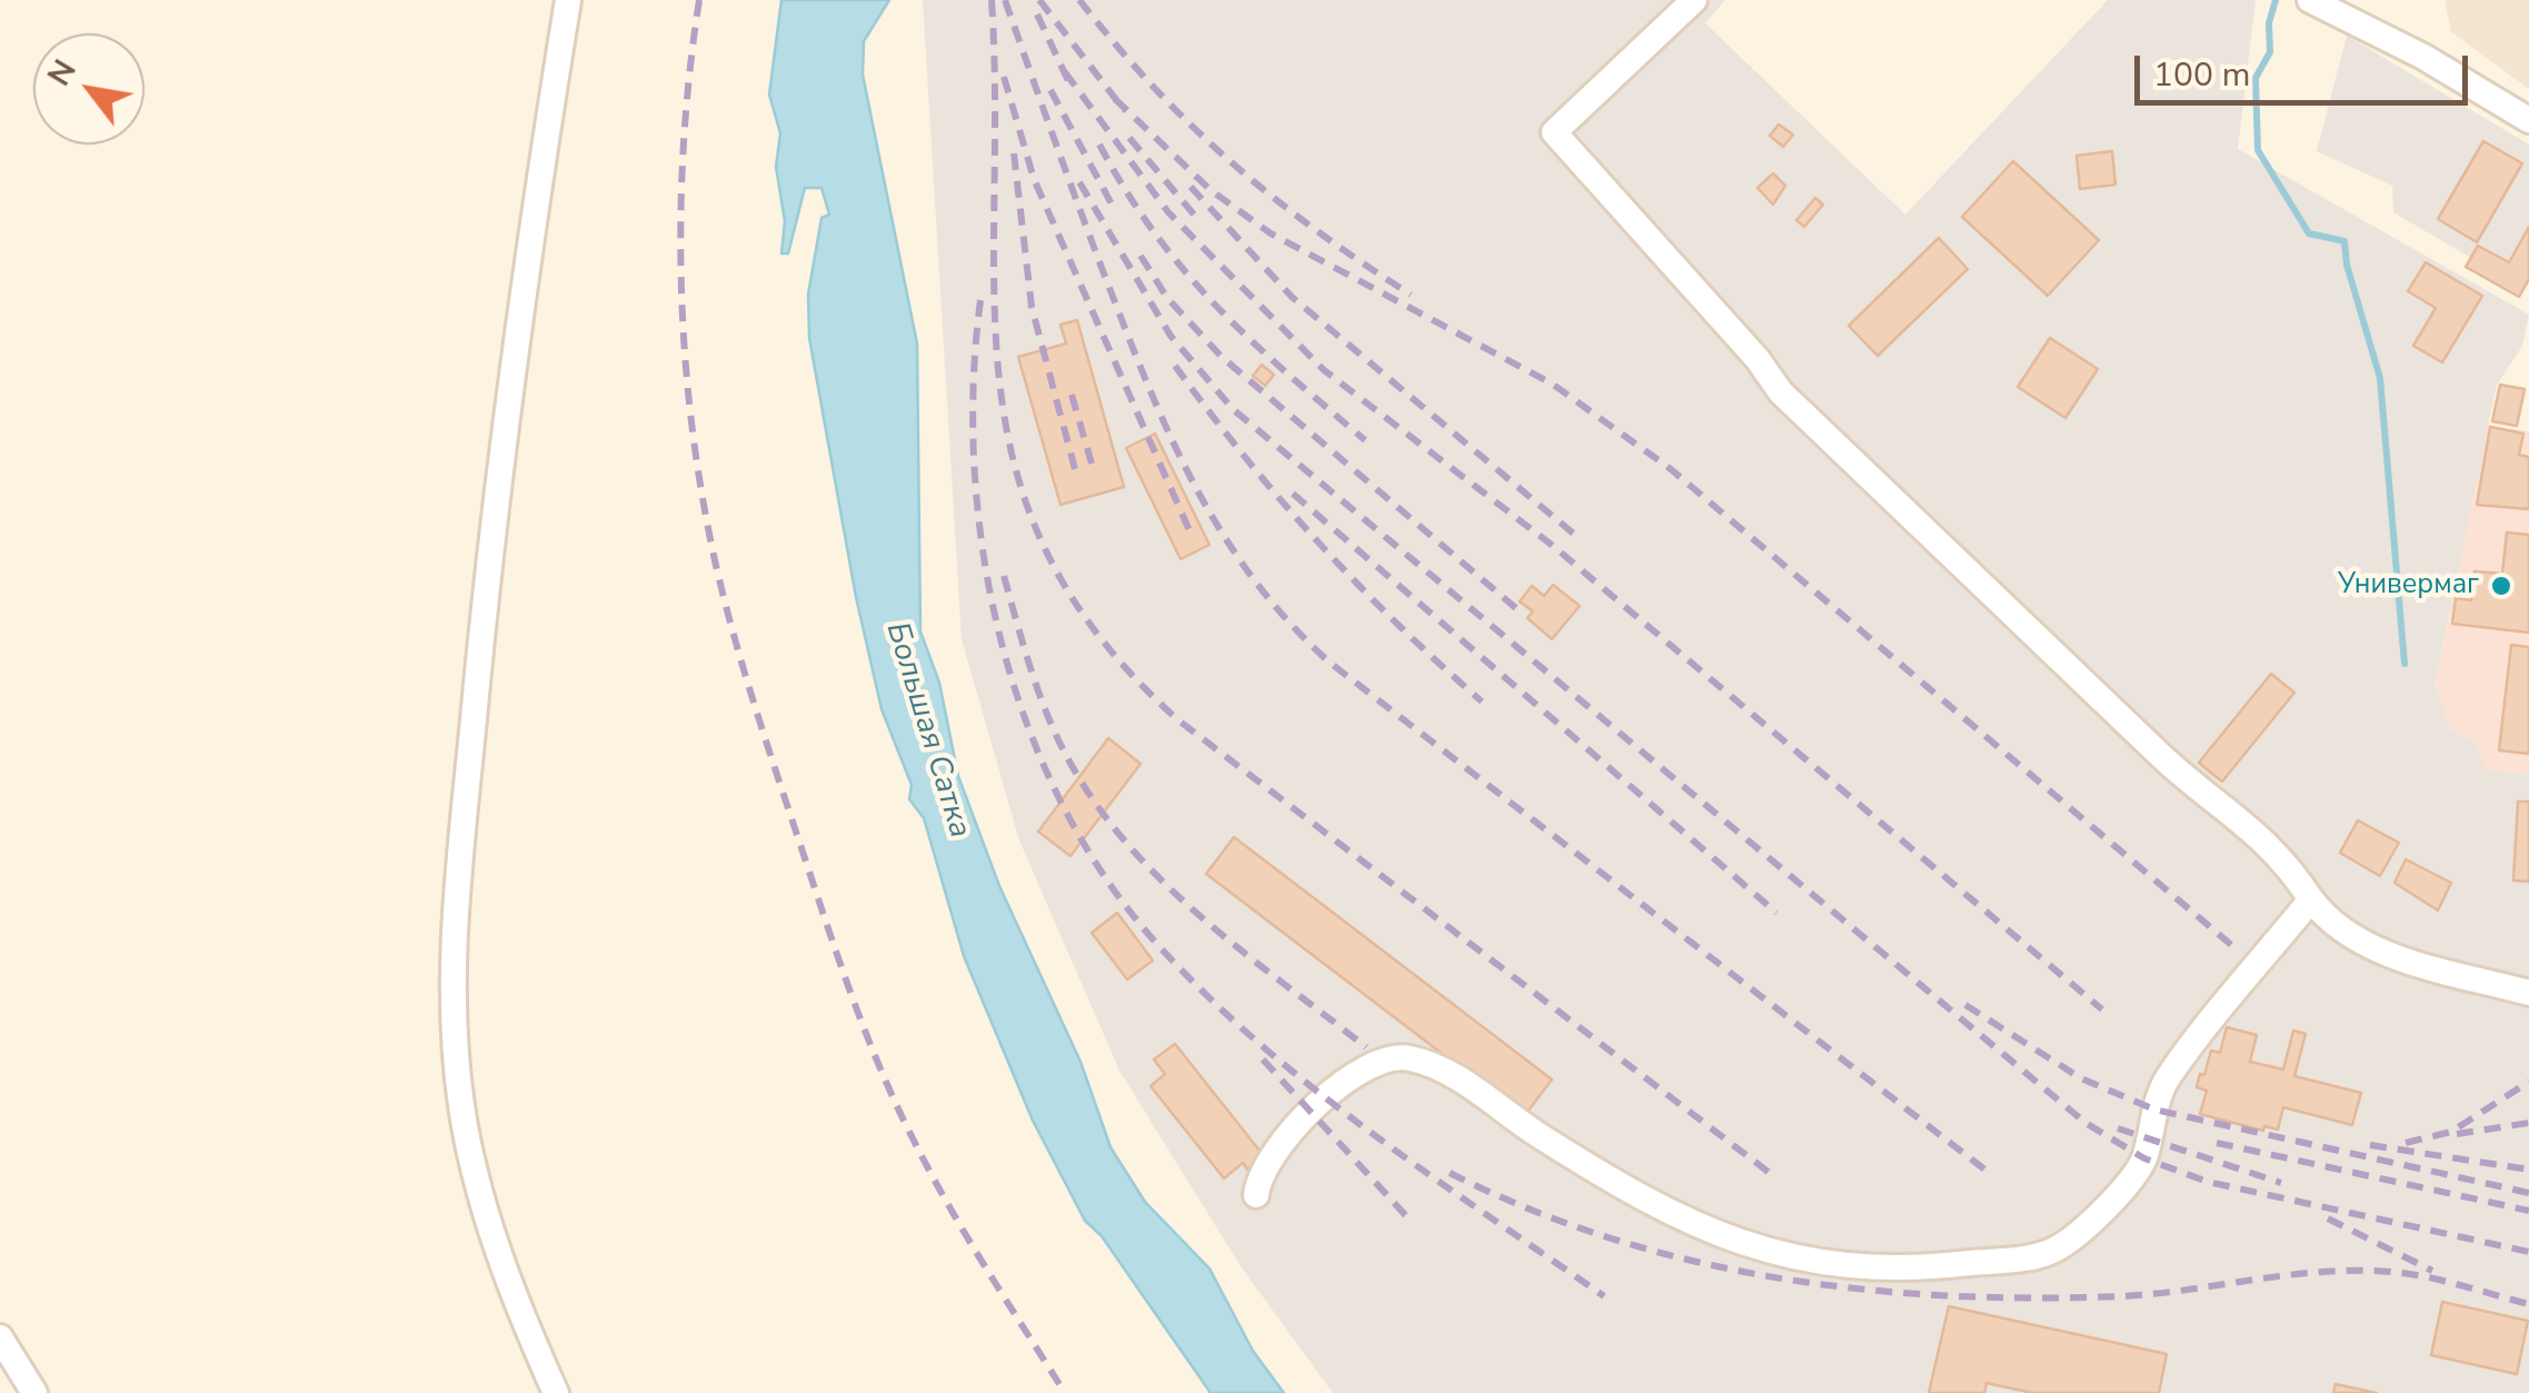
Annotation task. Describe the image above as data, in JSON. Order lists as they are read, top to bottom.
{
  "water": ["Большая Сатка"],
  "places": ["Универмаг"],
  "scale_bar": "100 m",
  "north": "top left"
}
